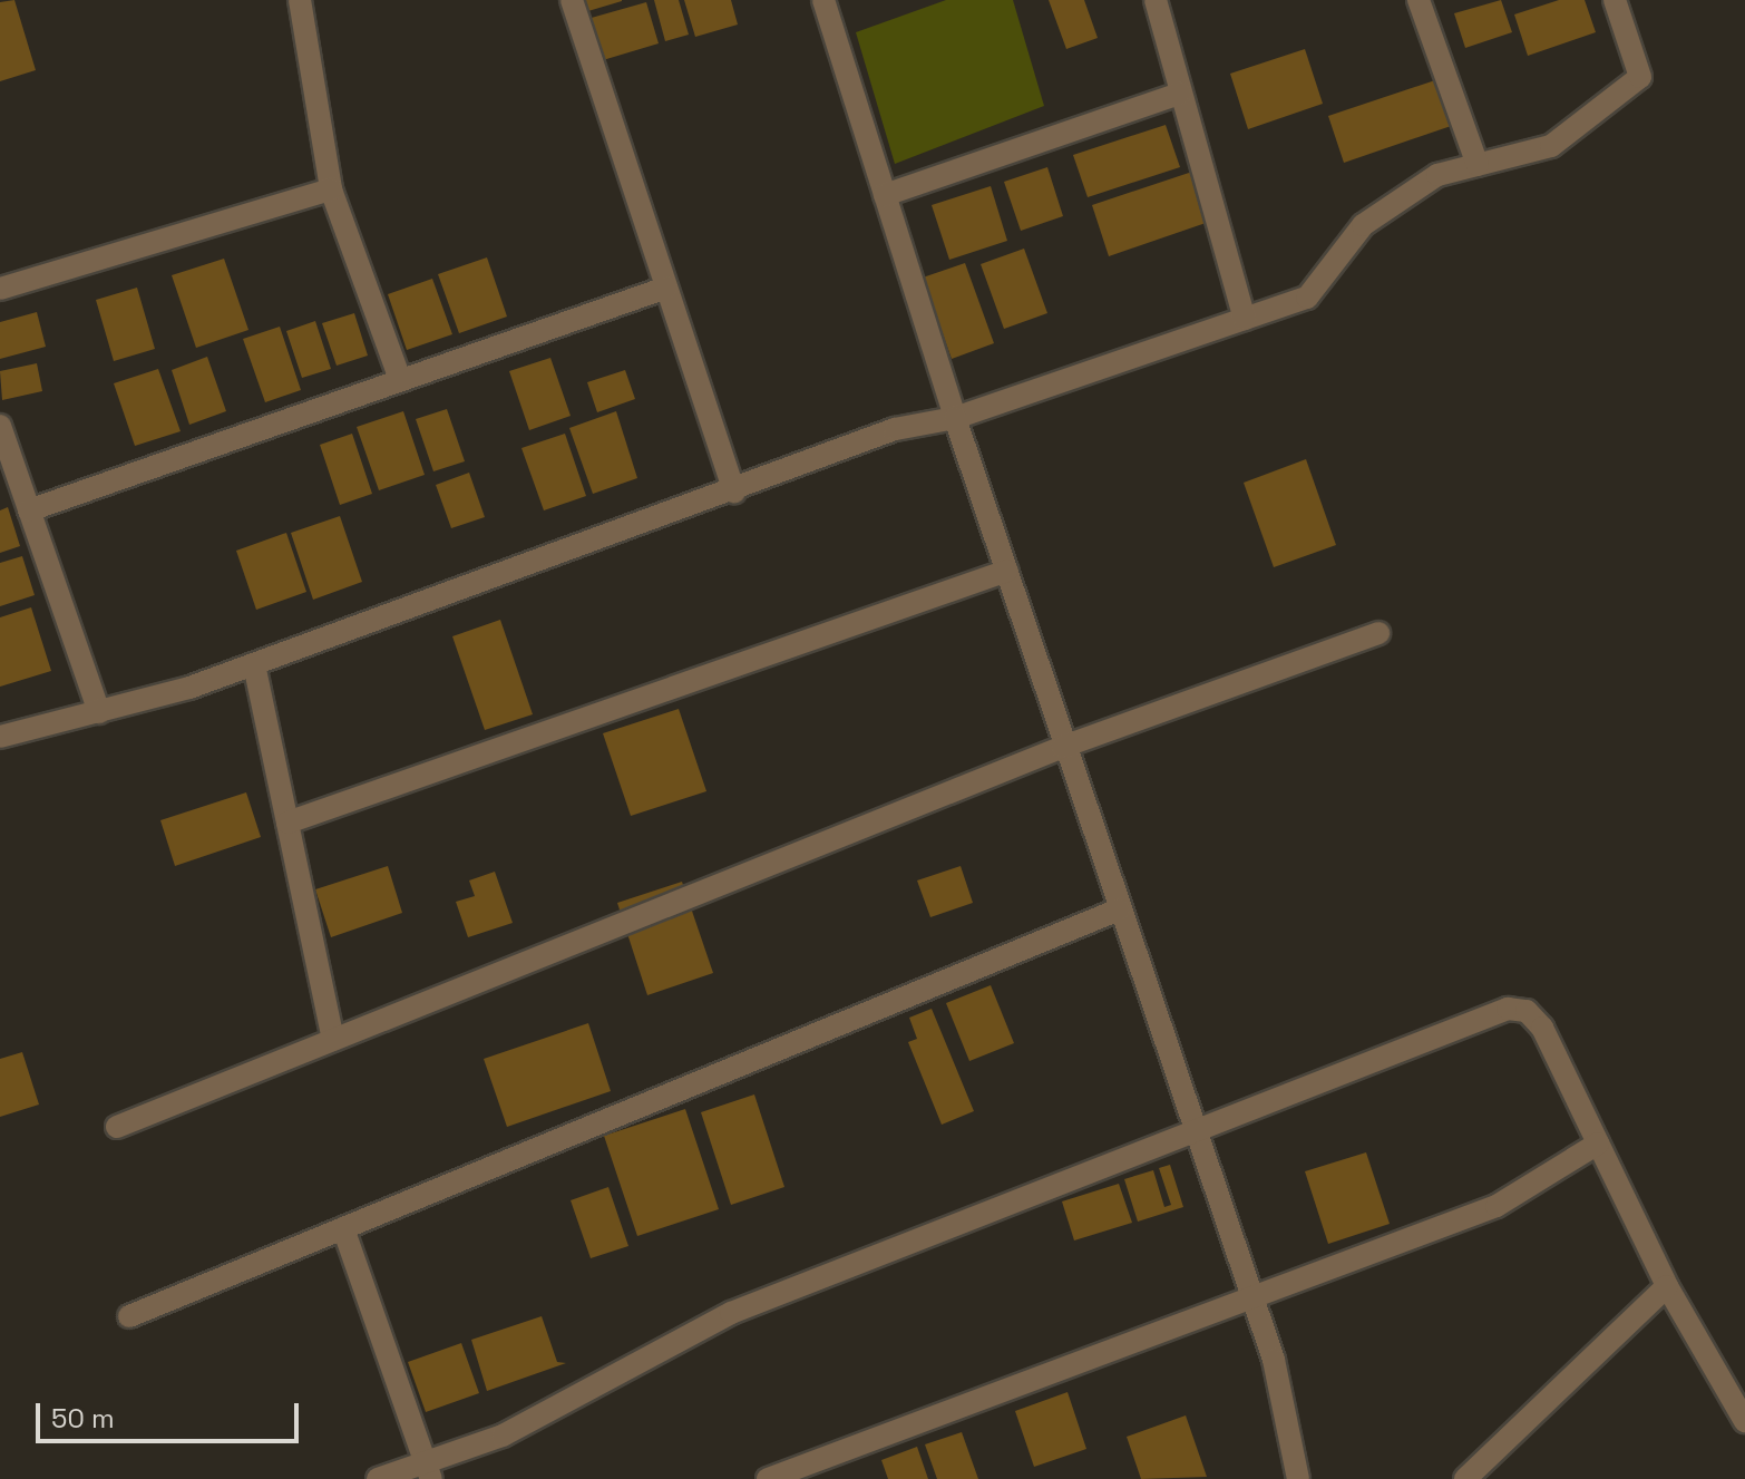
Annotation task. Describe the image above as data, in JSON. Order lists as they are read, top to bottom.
{
  "scale_bar": "50 m"
}
